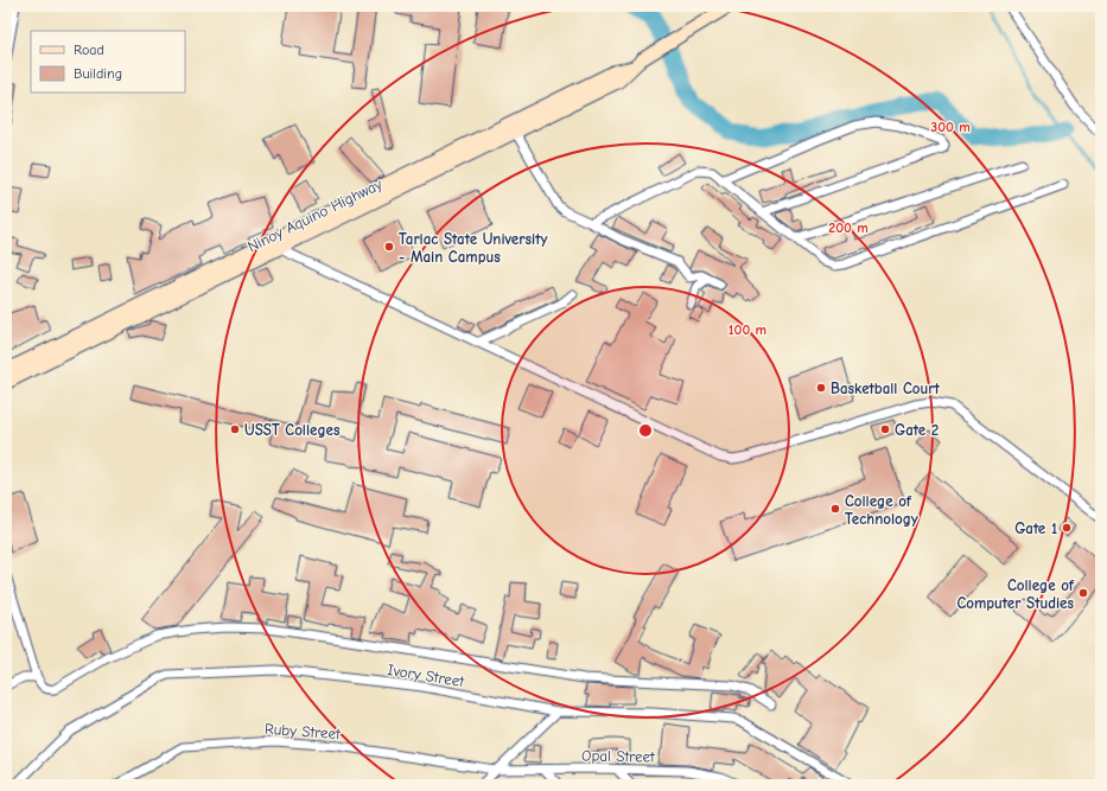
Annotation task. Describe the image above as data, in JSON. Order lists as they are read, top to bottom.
{
  "streets": {
    "main road": ["Ninoy Aquino Highway"],
    "street": ["Ivory Street", "Ruby Street", "Opal Street"]
  },
  "crossings": [
    ["Ruby Street", "Opal Street"]
  ],
  "places": [
    "Tarlac State University - Main Campus",
    "Basketball Court",
    "USST Colleges",
    "Gate 2",
    "College of Technology",
    "Gate 1",
    "College of Computer Studies"
  ],
  "legend": ["Road", "Building"],
  "rings": ["300 m", "200 m", "100 m"]
}
